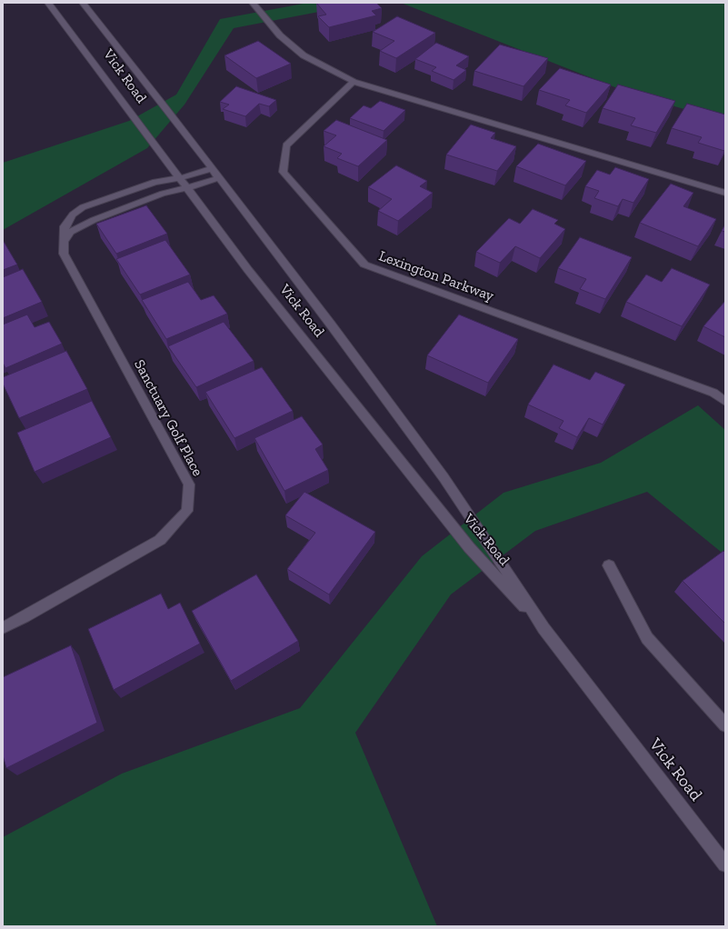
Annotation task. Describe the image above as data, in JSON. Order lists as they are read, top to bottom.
{
  "streets": {
    "street": ["Vick Road", "Lexington Parkway", "Sanctuary Golf Place"]
  },
  "crossings": [
    ["Vick Road", "Sanctuary Golf Place"]
  ]
}
